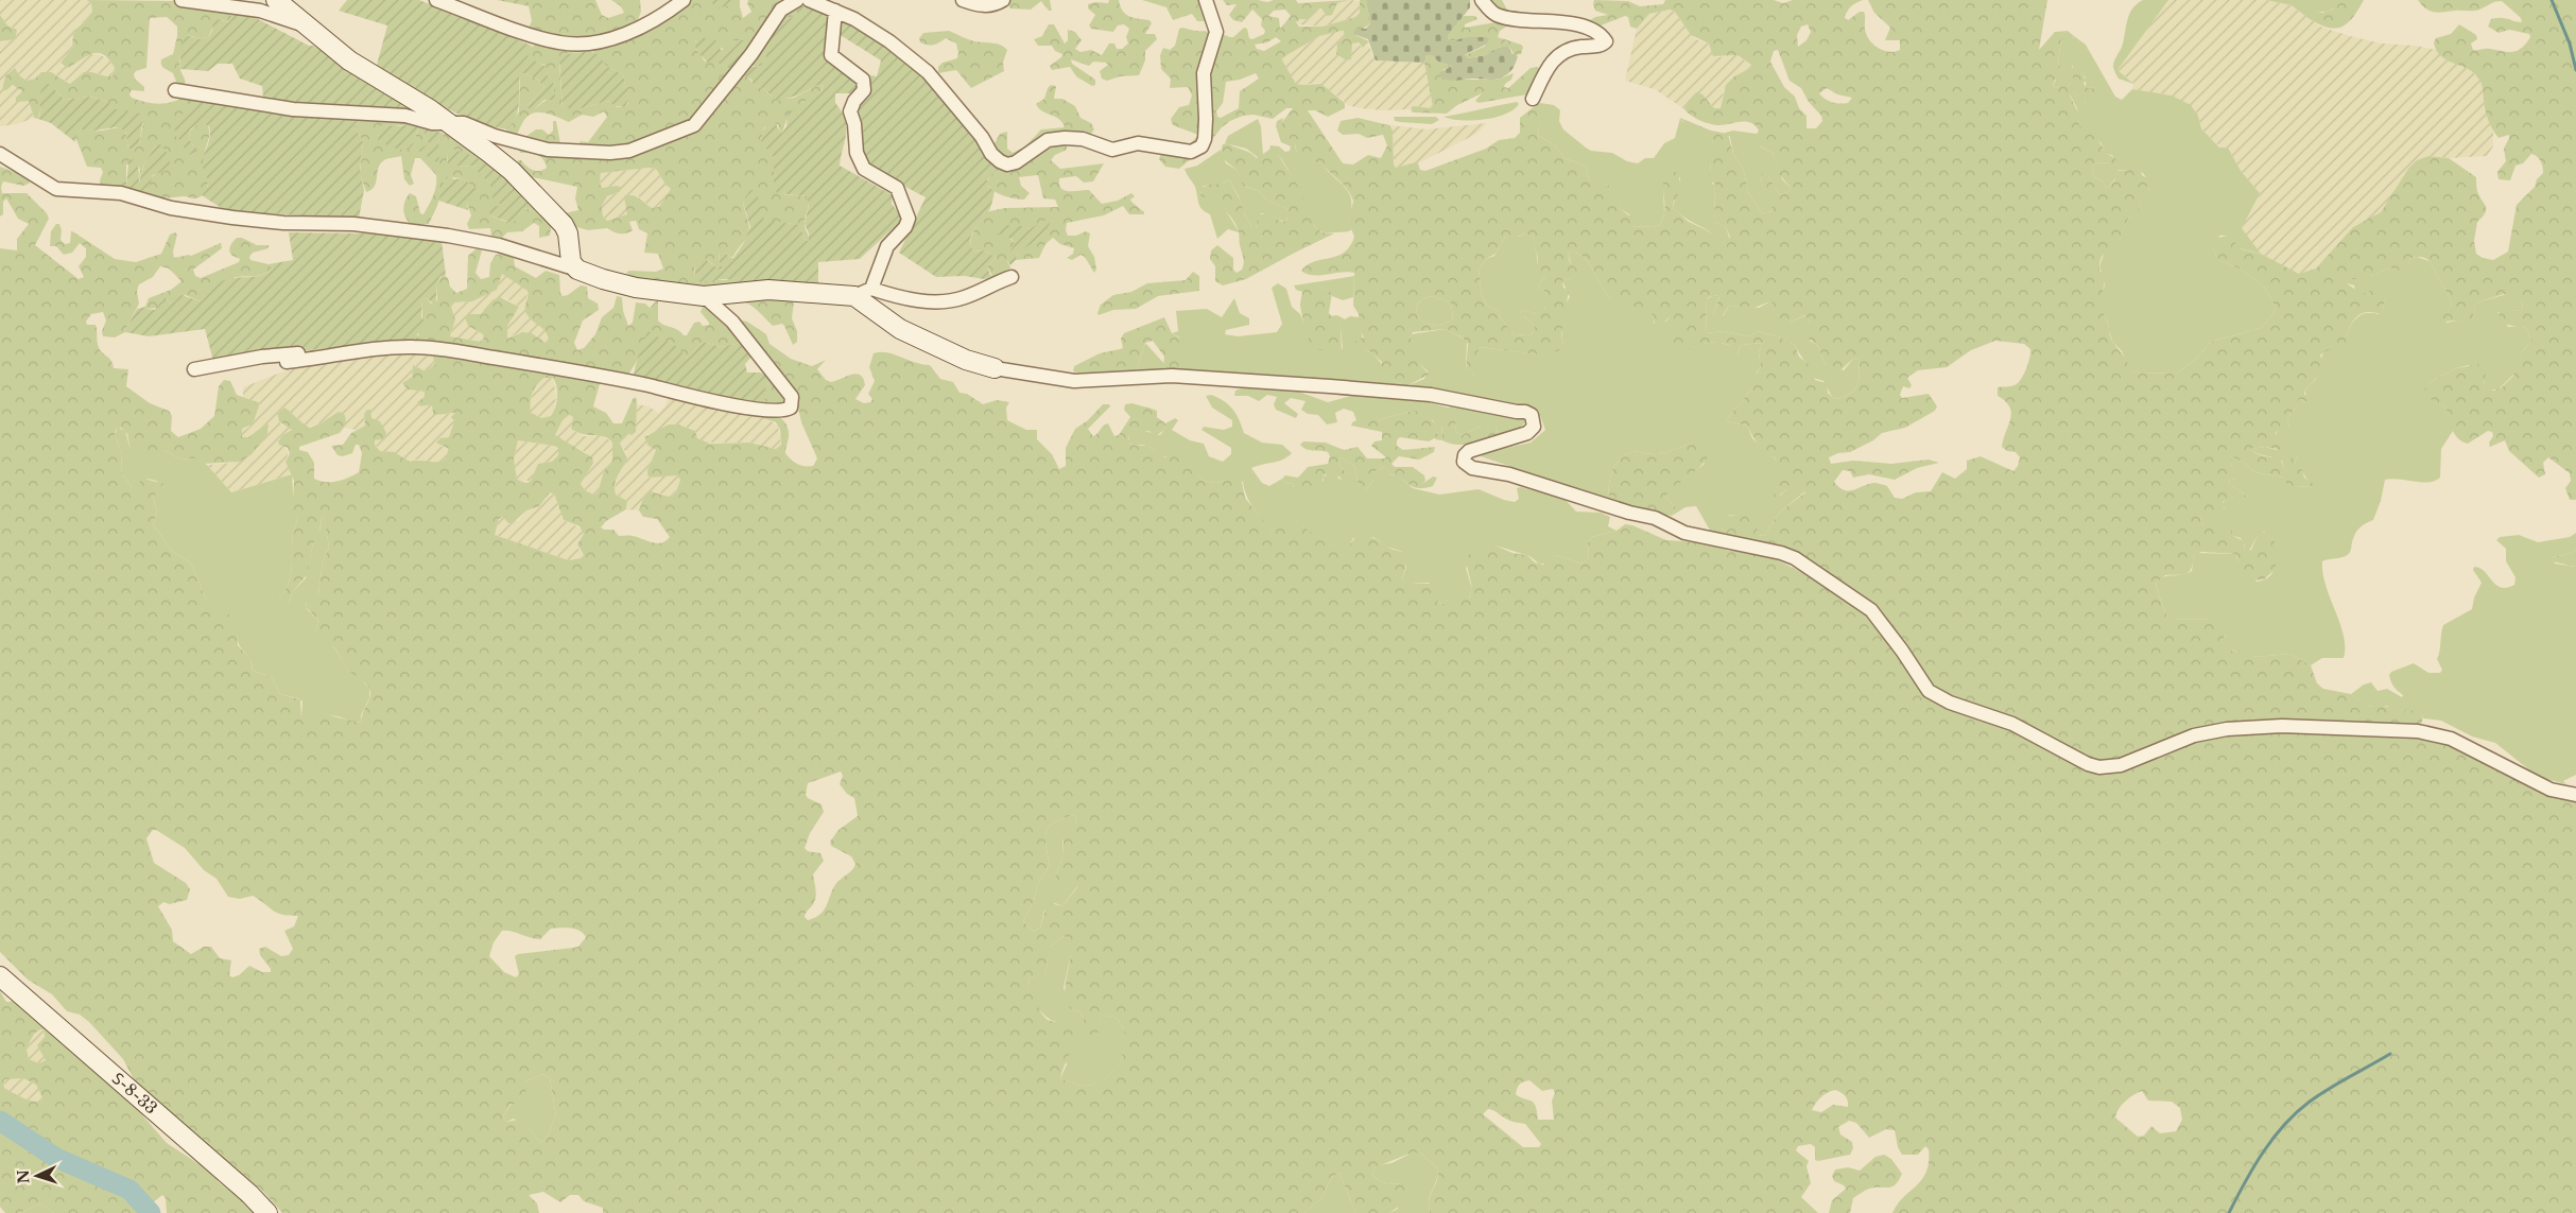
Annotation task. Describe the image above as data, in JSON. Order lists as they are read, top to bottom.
{
  "streets": {
    "street": ["Տ-8-33"]
  },
  "north": "left"
}
